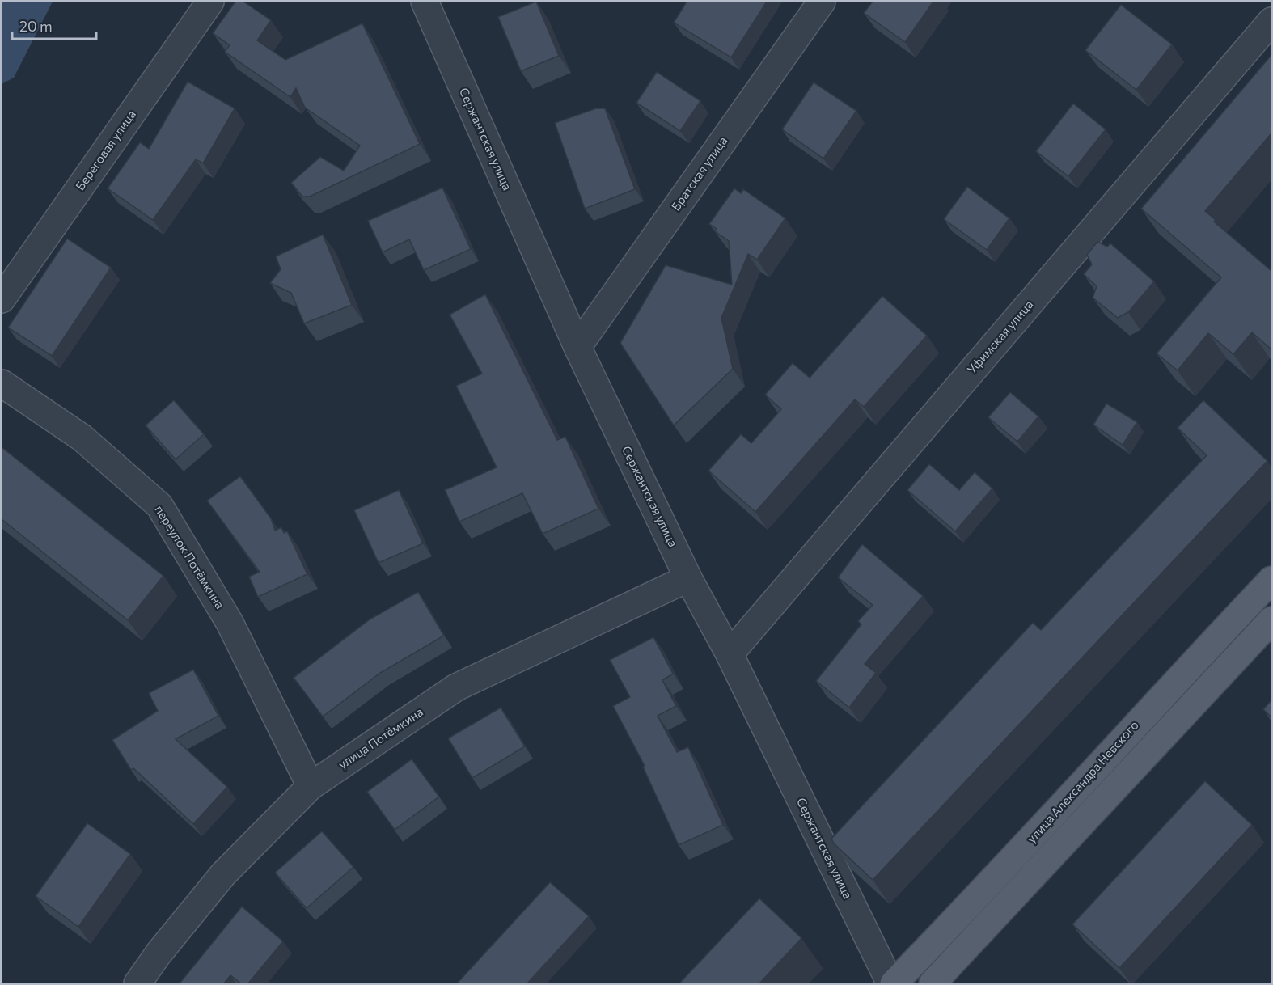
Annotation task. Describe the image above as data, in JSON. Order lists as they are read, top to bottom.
{
  "streets": {
    "main road": ["улица Александра Невского"],
    "street": [
      "Сержантская улица",
      "Береговая улица",
      "Братская улица",
      "Уфимская улица",
      "переулок Потёмкина",
      "улица Потёмкина"
    ]
  },
  "crossings": [
    ["Сержантская улица", "Братская улица"],
    ["Сержантская улица", "Уфимская улица"],
    ["Сержантская улица", "улица Потёмкина"],
    ["переулок Потёмкина", "улица Потёмкина"]
  ],
  "scale_bar": "20 m"
}
